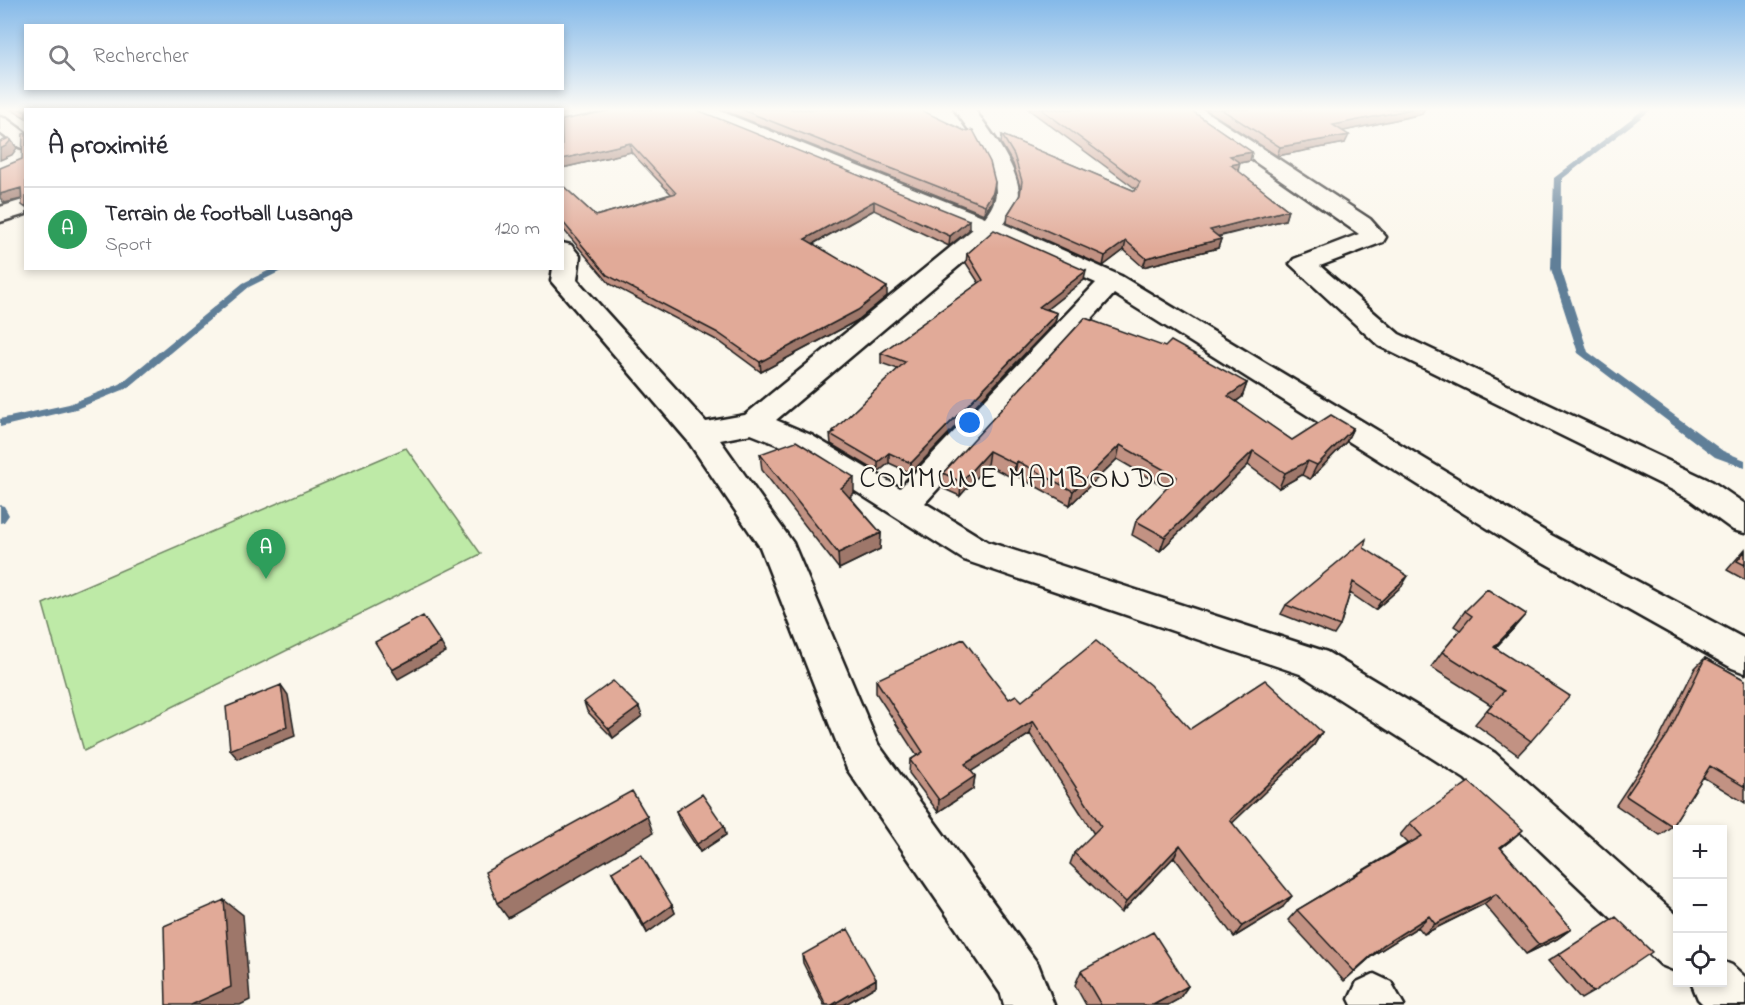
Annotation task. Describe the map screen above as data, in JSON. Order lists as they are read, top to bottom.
{
  "districts": ["COMMUNE MAMBONDO"],
  "page": {
    "search": "Rechercher",
    "heading": "À proximité",
    "list": [
      {
        "mark": "A",
        "name": "Terrain de football Lusanga",
        "note": "Sport",
        "value": "120 m"
      }
    ],
    "pins": "A",
    "map_buttons": ["+", "−"]
  }
}
